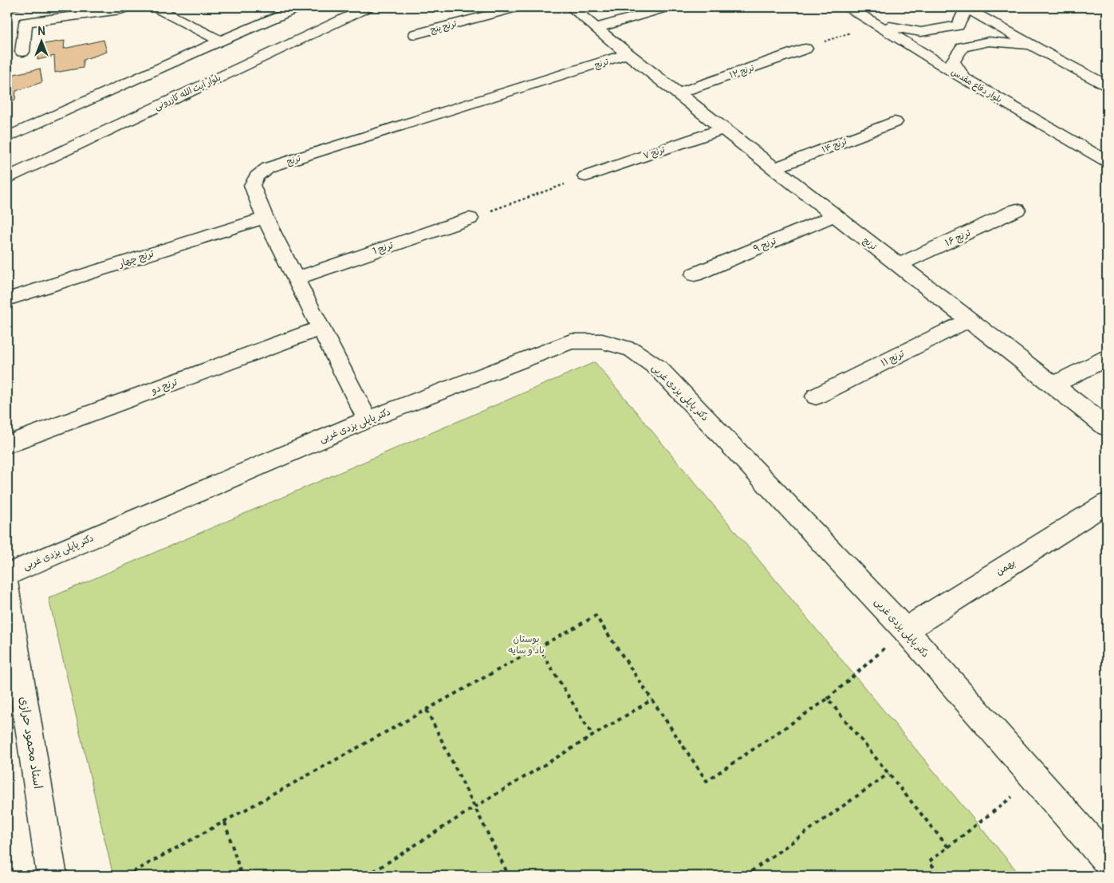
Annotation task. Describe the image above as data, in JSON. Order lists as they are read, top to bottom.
{
  "streets": {
    "street": [
      "ترنج پنج",
      "ترنج",
      "ترنج ۱۲",
      "بلوار دفاع مقدس",
      "بلوار آیت الله کازرونی",
      "ترنج ۱۴",
      "ترنج ۷",
      "ترنج ۱۶",
      "ترنج ۹",
      "ترنج 1",
      "ترنج چهار",
      "ترنج ۱۱",
      "ترنج دو",
      "دکتر پاپلی یزدی غربی",
      "بهمن",
      "استاد محمود حرازی"
    ]
  },
  "crossings": [
    ["ترنج", "ترنج ۱۲"],
    ["ترنج", "ترنج ۱۴"],
    ["ترنج", "ترنج ۷"],
    ["ترنج", "ترنج ۱۶"],
    ["ترنج", "ترنج ۹"],
    ["ترنج", "ترنج 1"],
    ["ترنج", "ترنج چهار"],
    ["ترنج", "ترنج ۱۱"],
    ["ترنج", "ترنج دو"],
    ["ترنج", "دکتر پاپلی یزدی غربی"],
    ["دکتر پاپلی یزدی غربی", "بهمن"]
  ],
  "parks": ["بوستان باد و سایه"],
  "north": "top"
}
